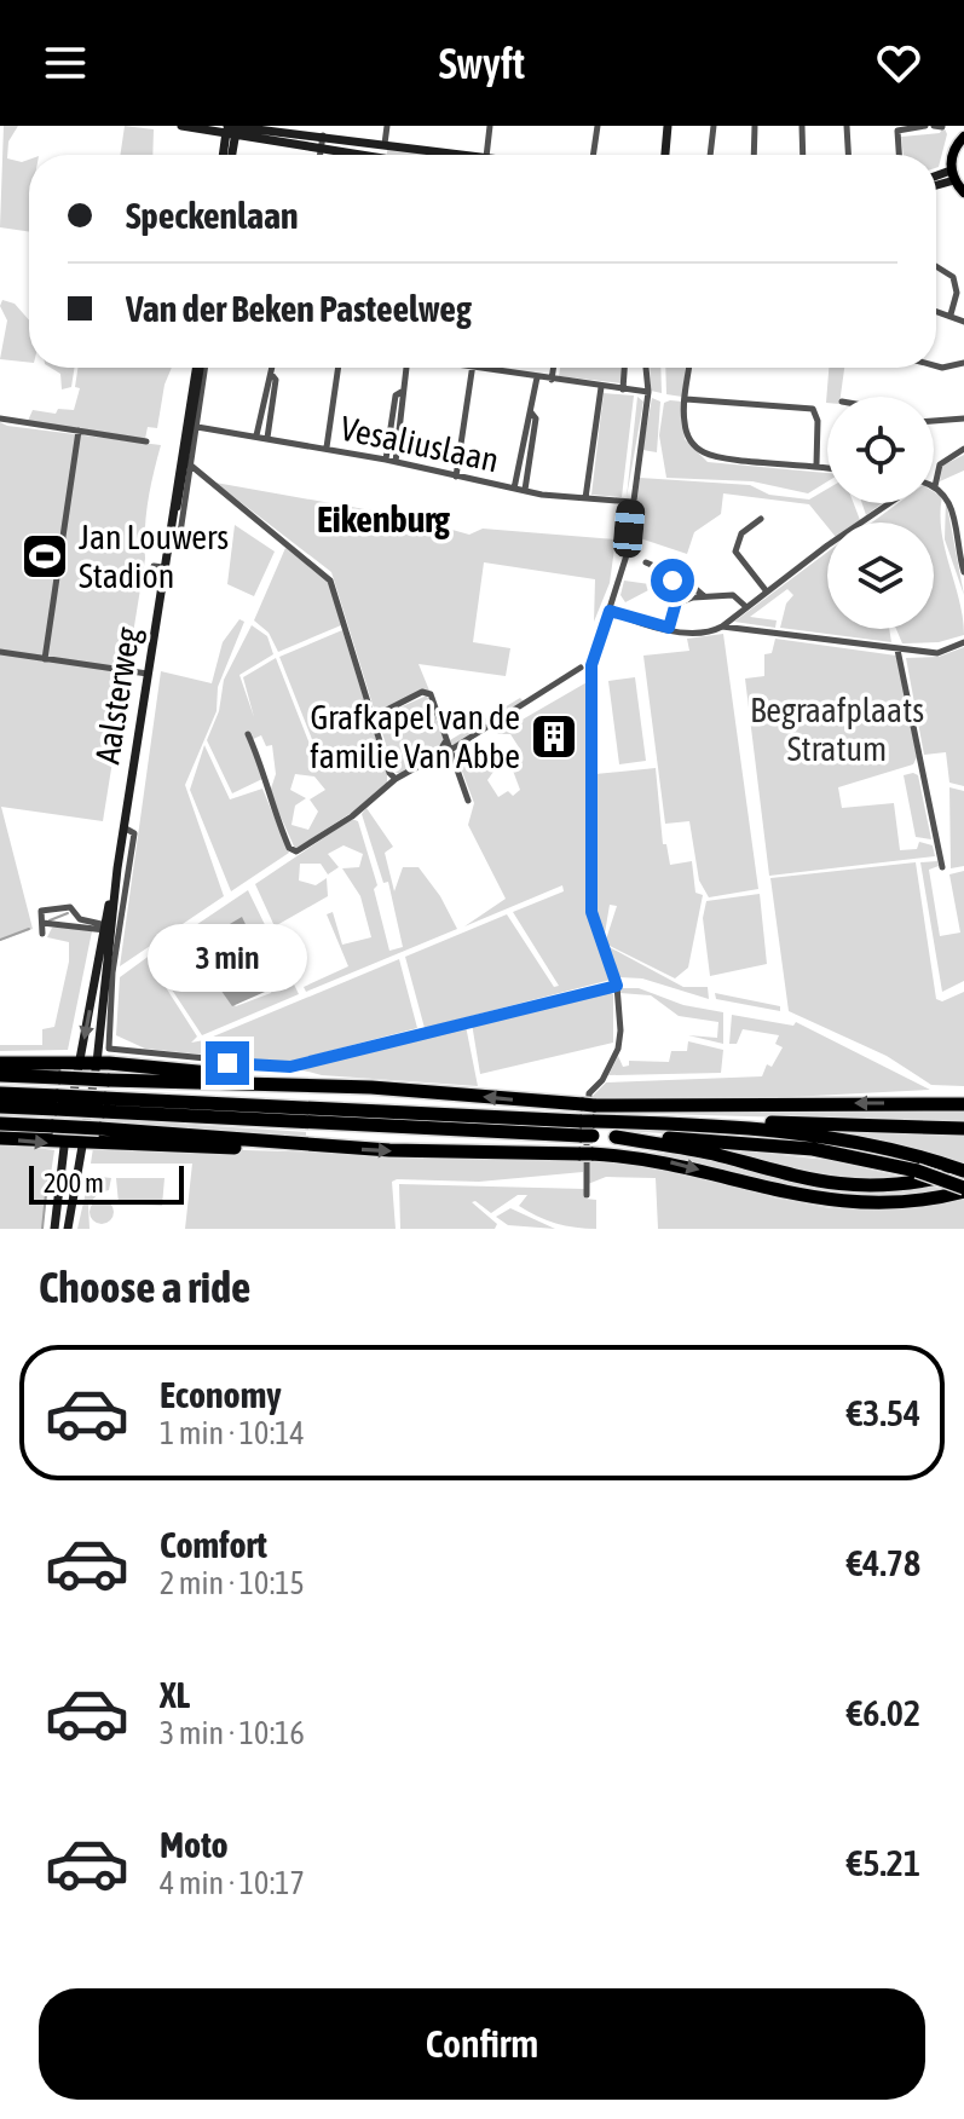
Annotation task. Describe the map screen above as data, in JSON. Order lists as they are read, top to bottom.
{
  "streets": {
    "main road": ["Aalsterweg"],
    "street": ["Vesaliuslaan"]
  },
  "crossings": [
    ["Vesaliuslaan", "Aalsterweg"]
  ],
  "districts": ["Eikenburg"],
  "parks": ["Begraafplaats Stratum"],
  "places": {
    "sports": ["Jan Louwers Stadion"],
    "building": ["Grafkapel van de familie Van Abbe"]
  },
  "scale_bar": "200 m",
  "page": {
    "header": "Swyft",
    "banner": ["Speckenlaan", "Van der Beken Pasteelweg"],
    "bubble": "3 min",
    "scale": "200 m",
    "heading": "Choose a ride",
    "list": [
      {
        "name": "Economy",
        "note": "1 min · 10:14",
        "value": "€3.54"
      },
      {
        "name": "Comfort",
        "note": "2 min · 10:15",
        "value": "€4.78"
      },
      {
        "name": "XL",
        "note": "3 min · 10:16",
        "value": "€6.02"
      },
      {
        "name": "Moto",
        "note": "4 min · 10:17",
        "value": "€5.21"
      }
    ],
    "buttons": "Confirm"
  }
}
